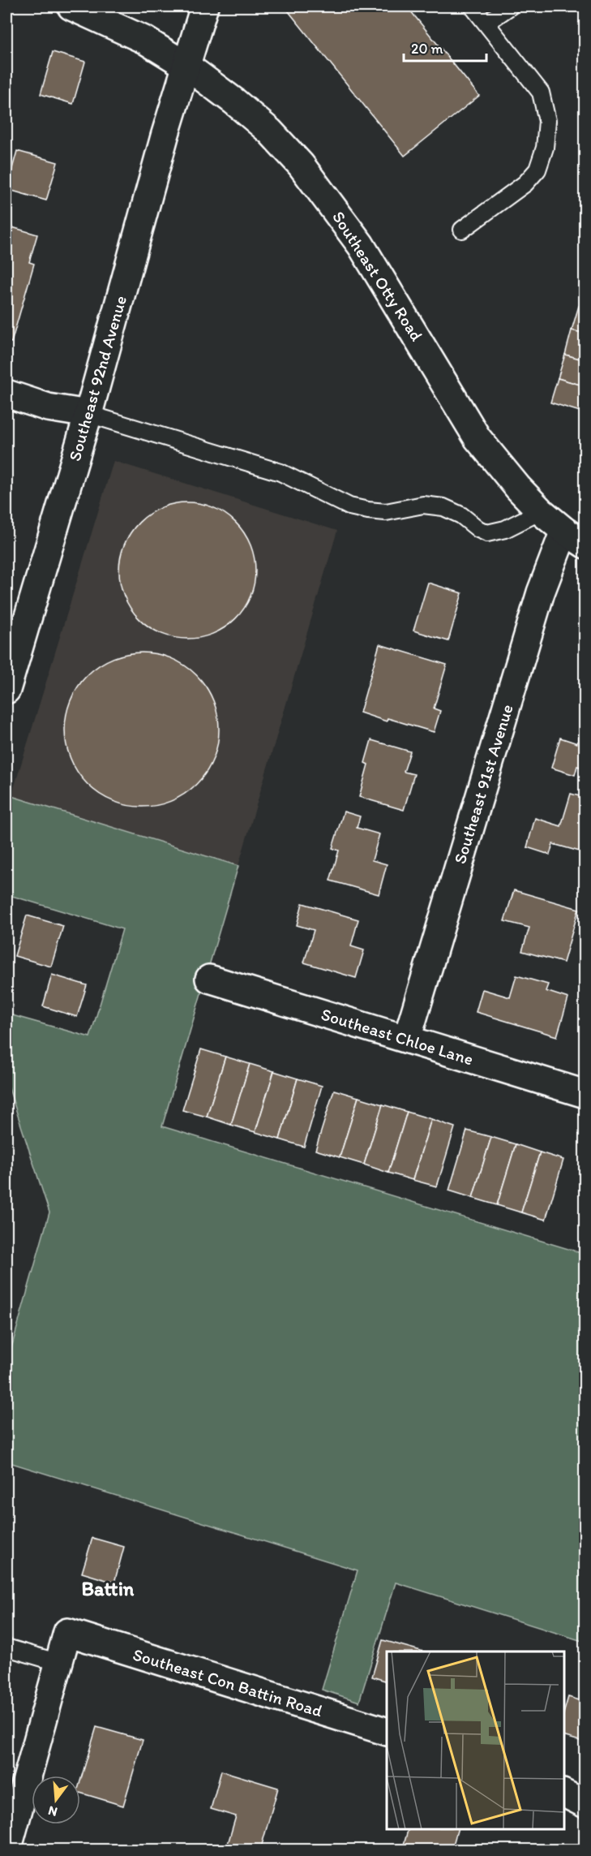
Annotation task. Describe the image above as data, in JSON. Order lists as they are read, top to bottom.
{
  "streets": {
    "street": [
      "Southeast Otty Road",
      "Southeast 92nd Avenue",
      "Southeast 91st Avenue",
      "Southeast Chloe Lane",
      "Southeast Con Battin Road"
    ]
  },
  "crossings": [
    ["Southeast Otty Road", "Southeast 92nd Avenue"],
    ["Southeast Otty Road", "Southeast 91st Avenue"],
    ["Southeast 91st Avenue", "Southeast Chloe Lane"]
  ],
  "districts": ["Battin"],
  "scale_bar": "20 m",
  "north": "bottom"
}
